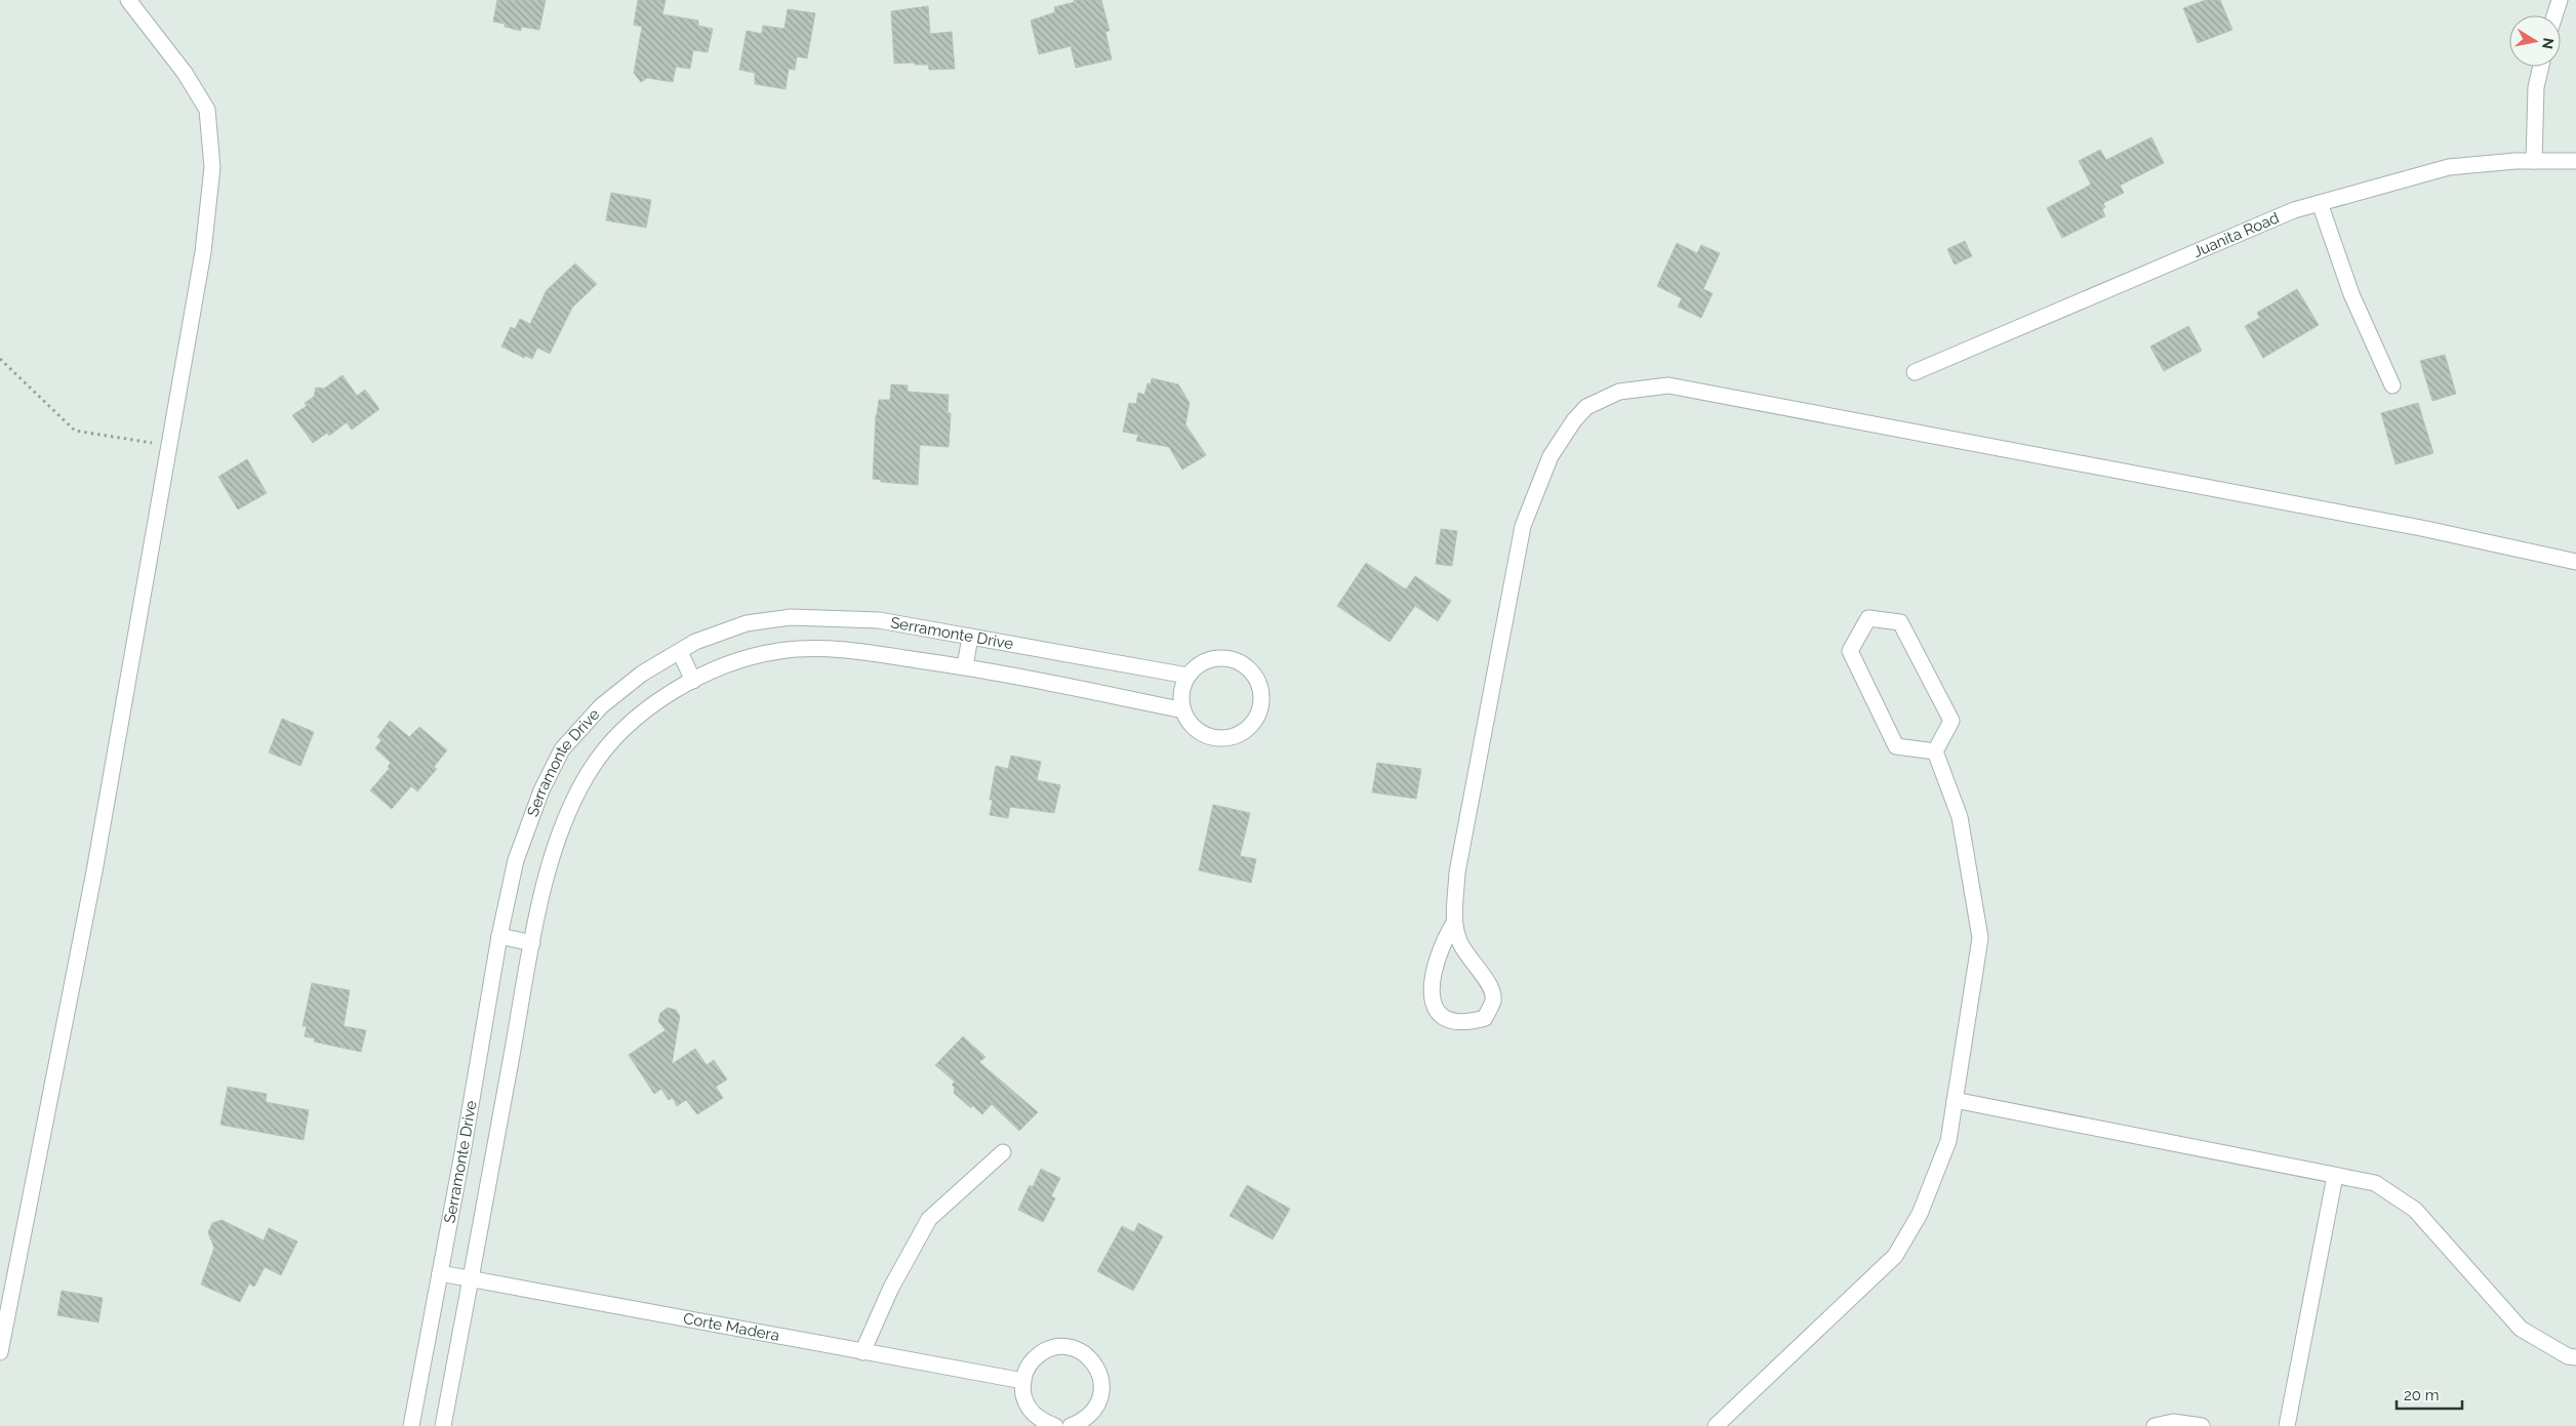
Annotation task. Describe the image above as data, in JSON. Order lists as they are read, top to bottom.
{
  "streets": {
    "street": ["Juanita Road", "Serramonte Drive", "Corte Madera"]
  },
  "crossings": [
    ["Serramonte Drive", "Corte Madera"]
  ],
  "scale_bar": "20 m",
  "north": "right"
}
